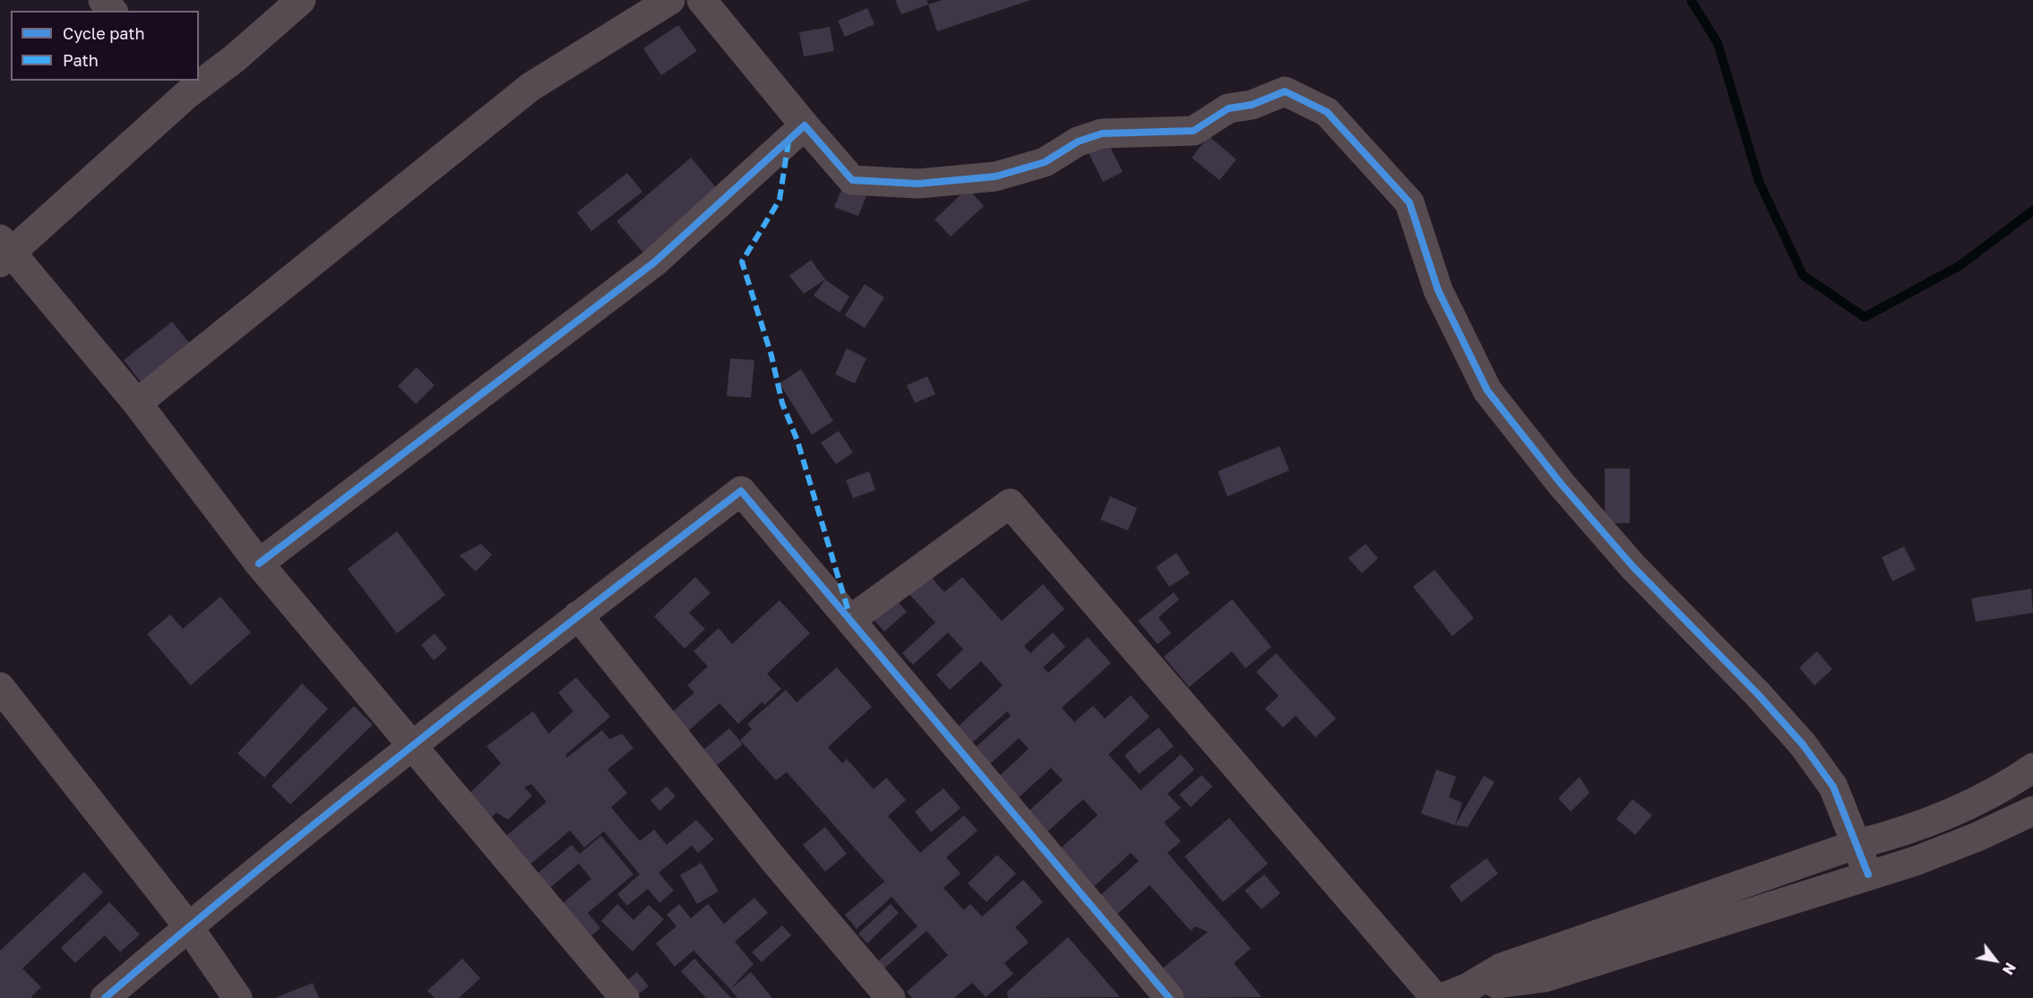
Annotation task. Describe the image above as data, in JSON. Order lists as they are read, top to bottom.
{
  "legend": ["Cycle path", "Path"],
  "north": "bottom right"
}
